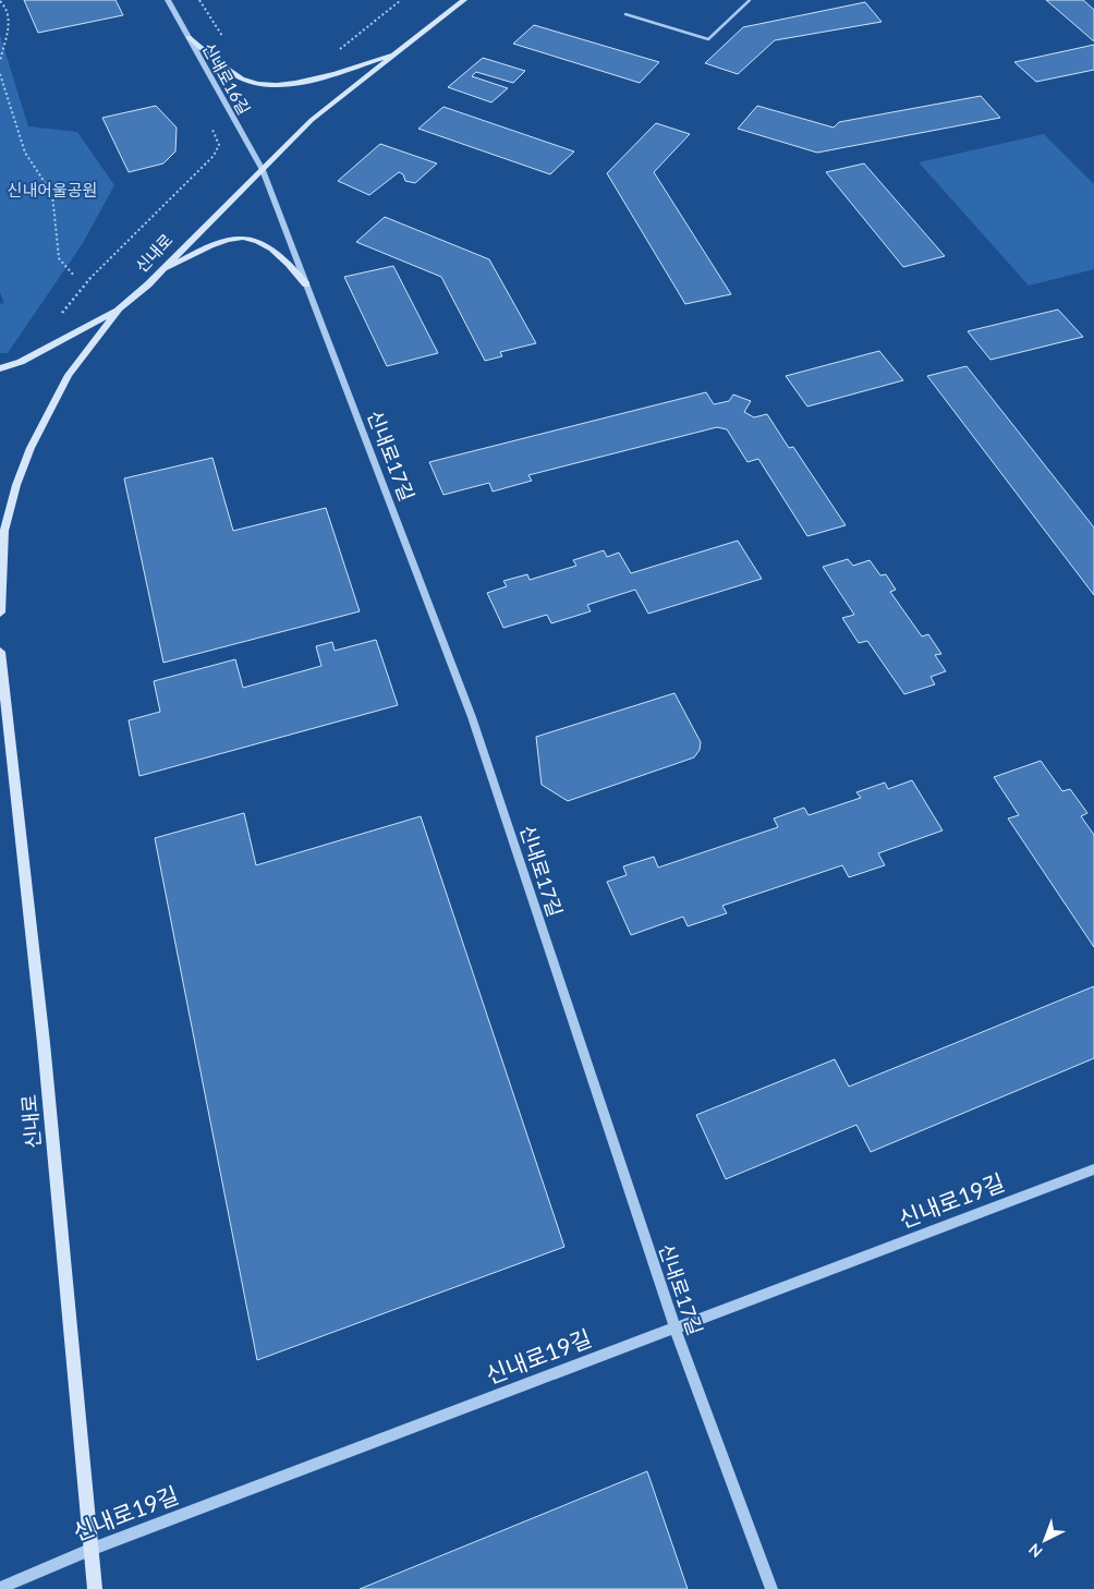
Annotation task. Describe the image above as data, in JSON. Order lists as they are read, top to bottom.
{
  "streets": {
    "main road": ["신내로"],
    "street": ["신내로16길", "신내로17길", "신내로19길"]
  },
  "crossings": [
    ["신내로16길", "신내로"],
    ["신내로16길", "신내로17길"],
    ["신내로", "신내로17길"],
    ["신내로", "신내로19길"],
    ["신내로17길", "신내로19길"]
  ],
  "parks": ["신내어울공원"],
  "north": "bottom left"
}
